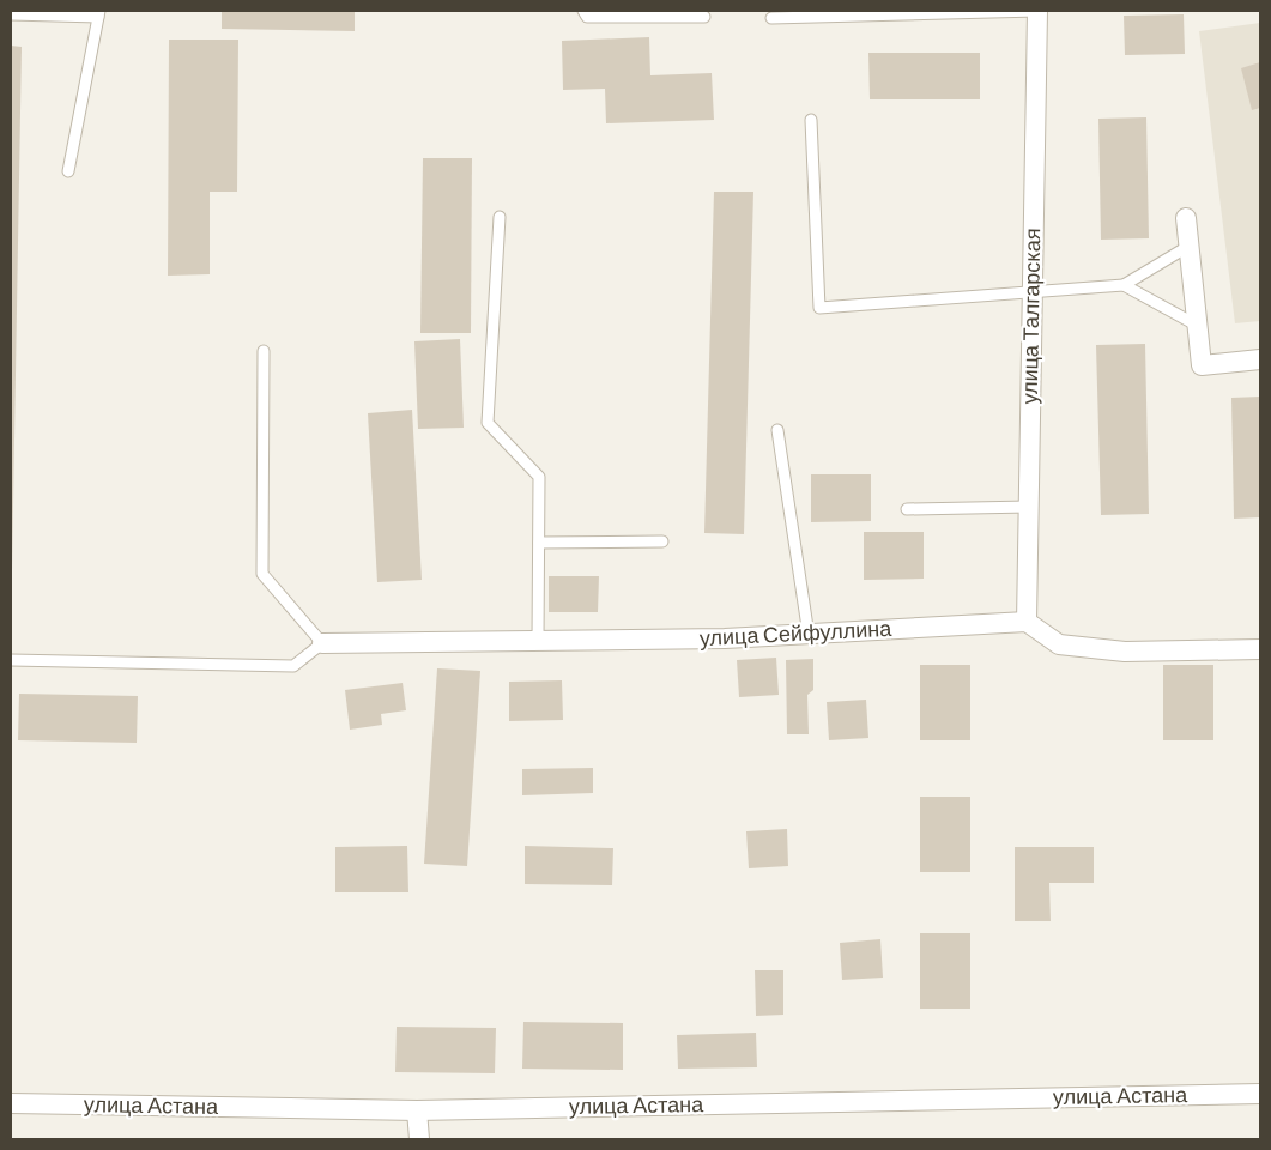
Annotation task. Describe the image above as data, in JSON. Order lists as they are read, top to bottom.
{
  "streets": {
    "street": ["улица Талгарская", "улица Сейфуллина", "улица Астана"]
  },
  "crossings": [
    ["улица Талгарская", "улица Сейфуллина"]
  ]
}
